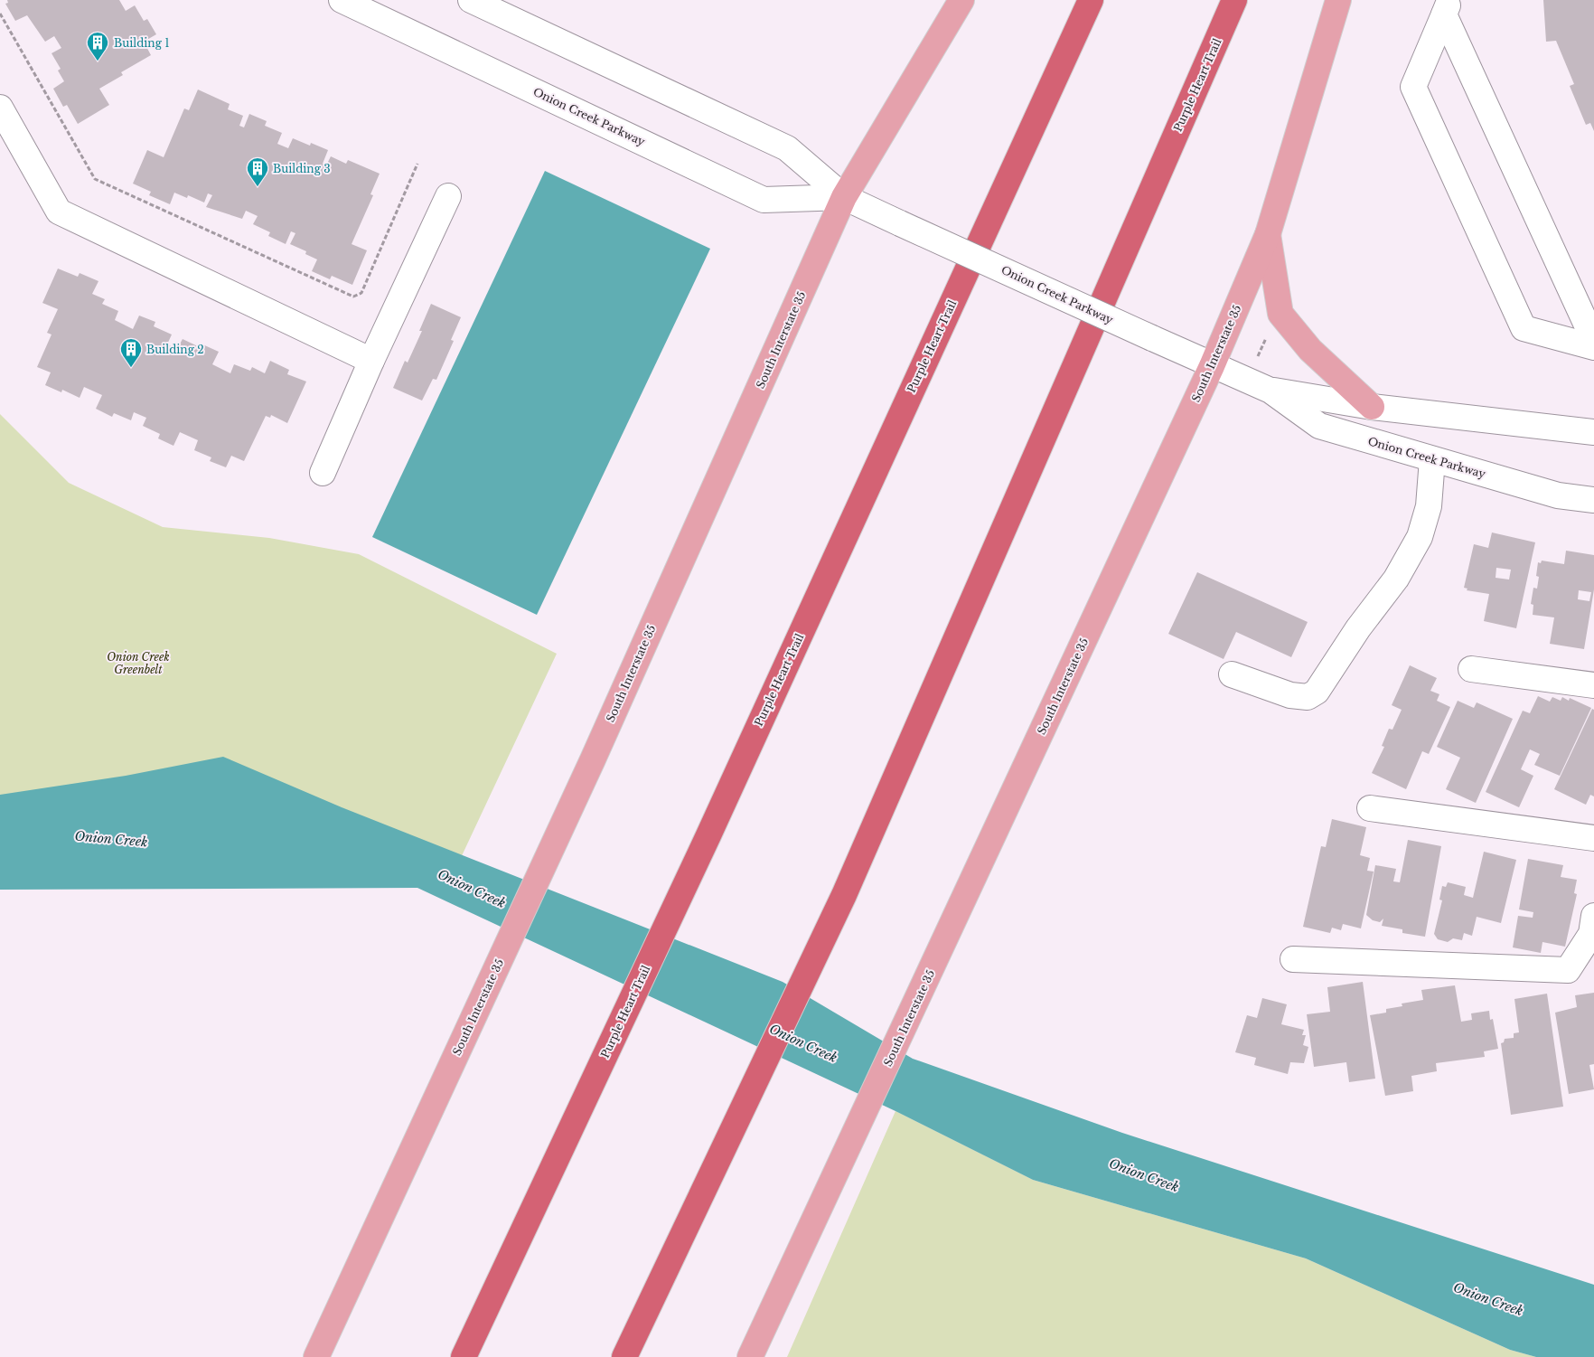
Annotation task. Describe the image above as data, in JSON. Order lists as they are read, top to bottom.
{
  "streets": {
    "highway": ["Purple Heart Trail"],
    "main road": ["South Interstate 35"],
    "street": ["Onion Creek Parkway"]
  },
  "crossings": [
    ["Onion Creek Parkway", "South Interstate 35"]
  ],
  "water": ["Onion Creek"],
  "parks": ["Onion Creek Greenbelt"],
  "places": {
    "building": ["Building 1", "Building 3", "Building 2"]
  }
}
